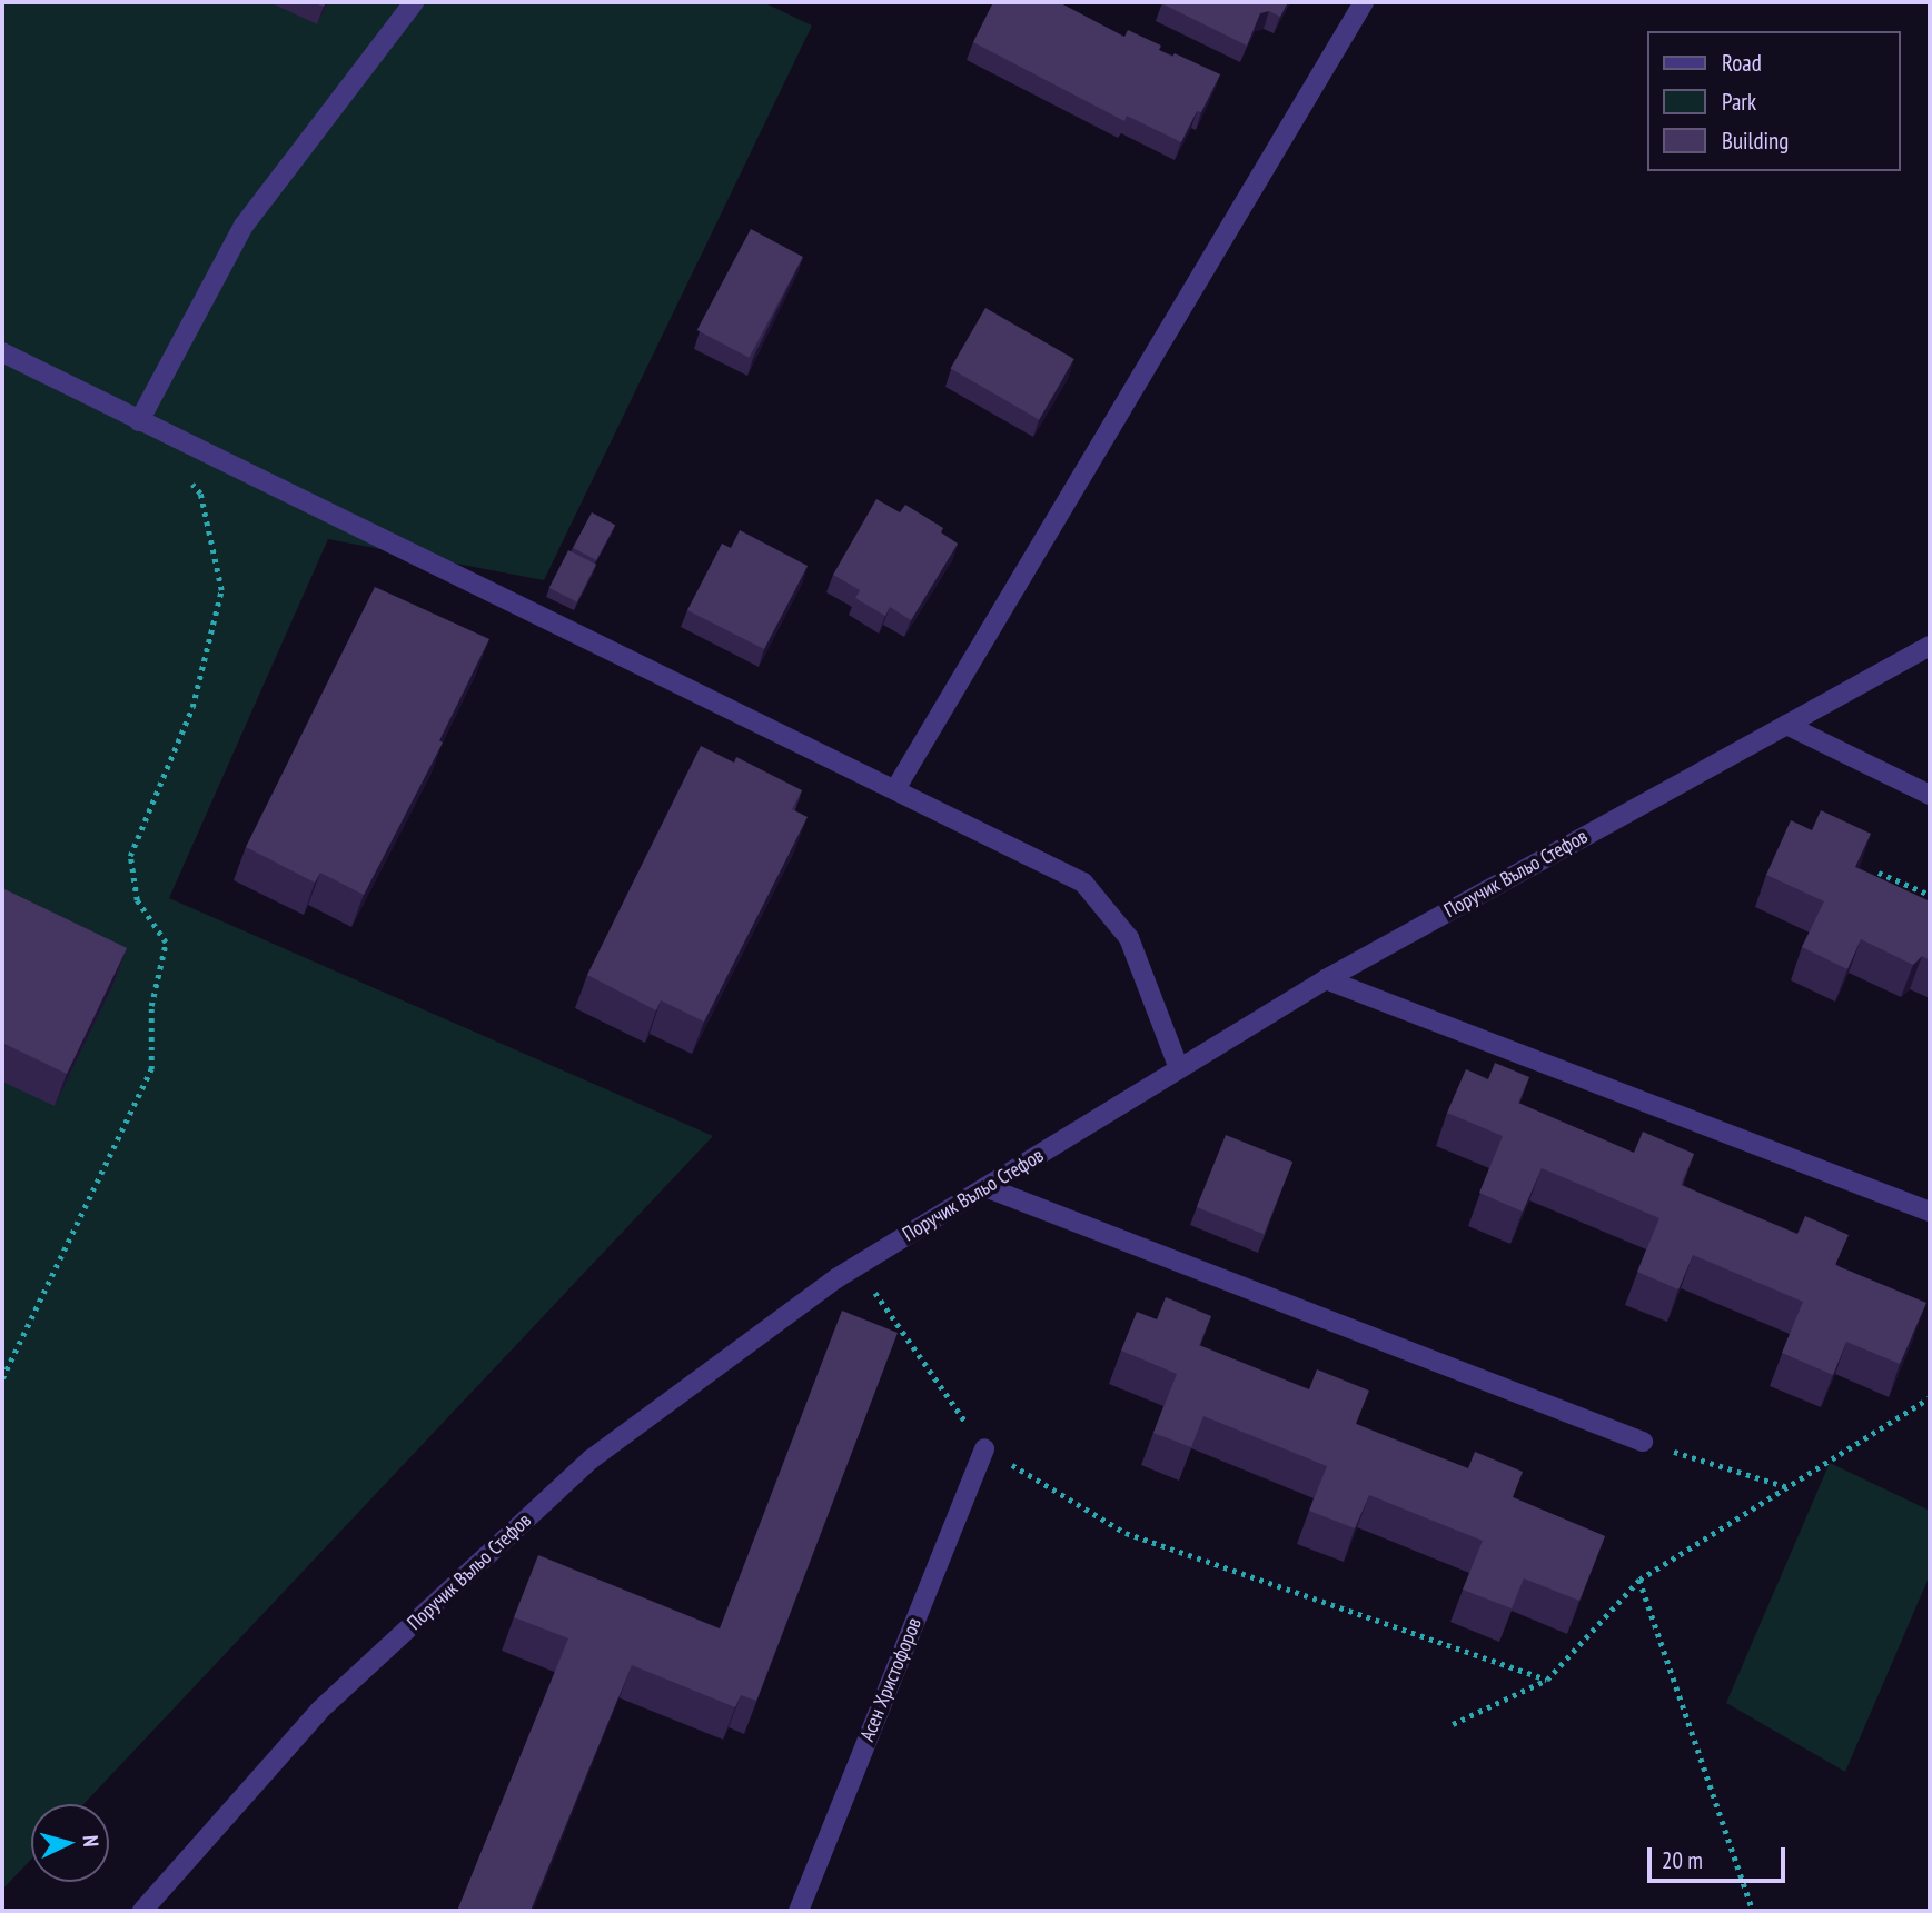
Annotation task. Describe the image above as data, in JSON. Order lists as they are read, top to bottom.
{
  "streets": {
    "street": ["Поручик Въльо Стефов", "Асен Христофоров"]
  },
  "legend": ["Road", "Park", "Building"],
  "scale_bar": "20 m",
  "north": "right"
}
